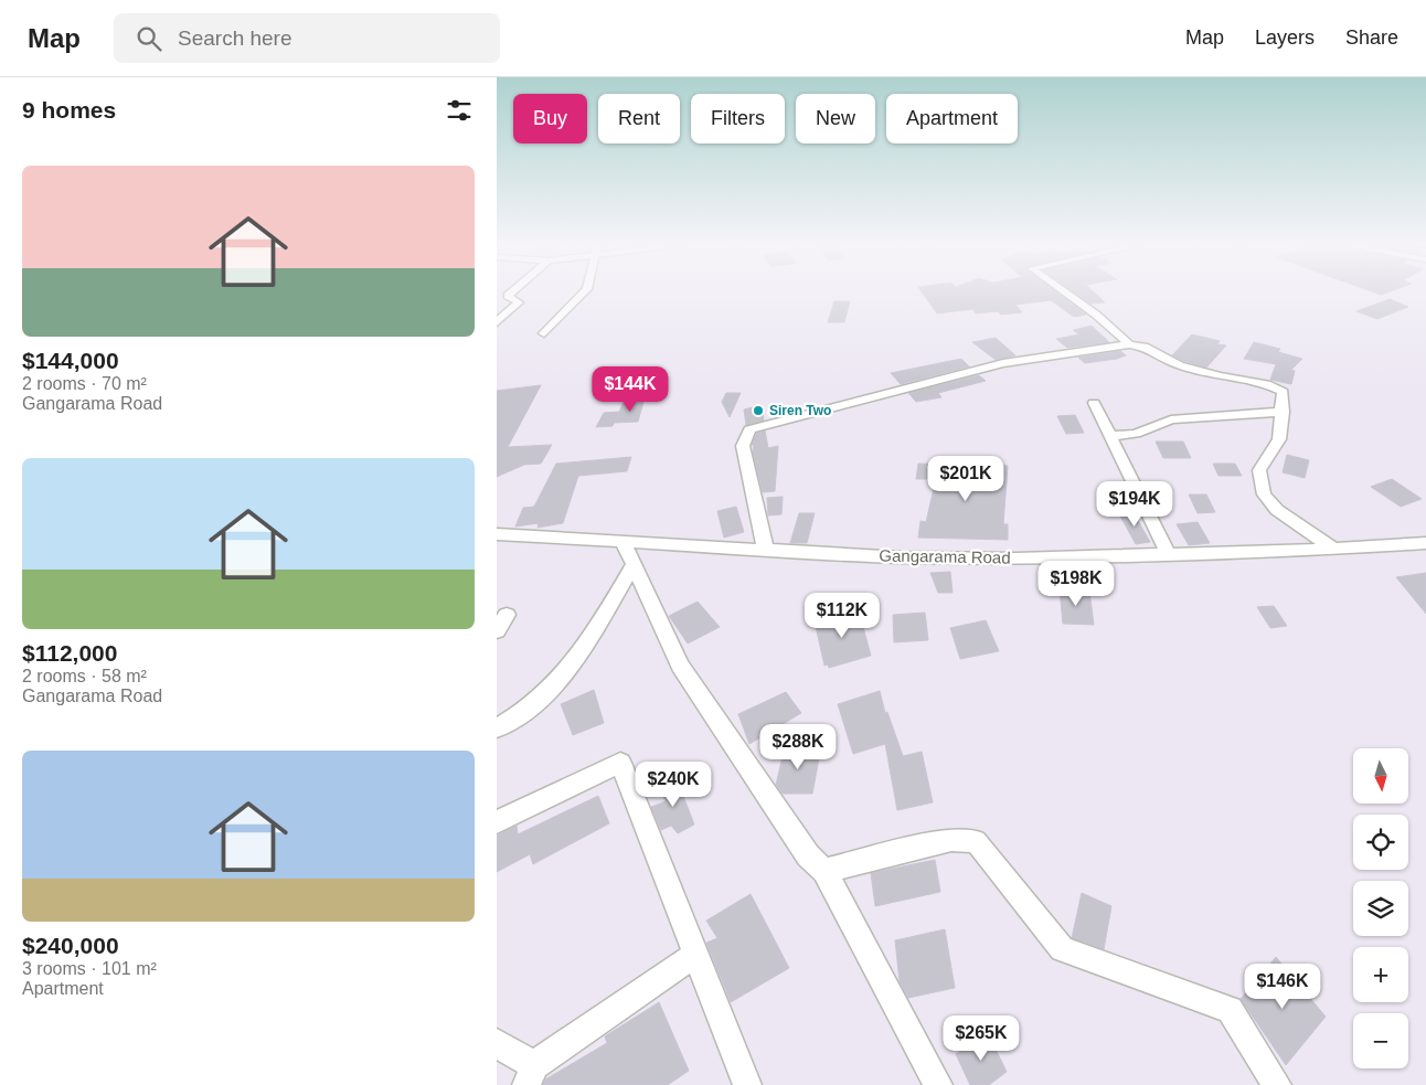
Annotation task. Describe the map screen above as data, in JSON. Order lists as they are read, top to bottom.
{
  "streets": {
    "street": ["Gangarama Road"]
  },
  "places": ["Siren Two"],
  "north": "bottom",
  "page": {
    "header": "Map",
    "search": "Search here",
    "nav": ["Map", "Layers", "Share"],
    "heading": "9 homes",
    "chip": [
      "Buy",
      "Rent",
      "Filters",
      "New",
      "Apartment"
    ],
    "list": [
      {
        "name": "$144,000",
        "note": "2 rooms · 70 m² · Gangarama Road"
      },
      {
        "name": "$112,000",
        "note": "2 rooms · 58 m² · Gangarama Road"
      },
      {
        "name": "$240,000",
        "note": "3 rooms · 101 m² · Apartment"
      }
    ],
    "price": [
      "$144K",
      "$201K",
      "$194K",
      "$198K",
      "$112K",
      "$288K",
      "$240K",
      "$146K",
      "$265K"
    ],
    "map_buttons": ["+", "−"]
  }
}
